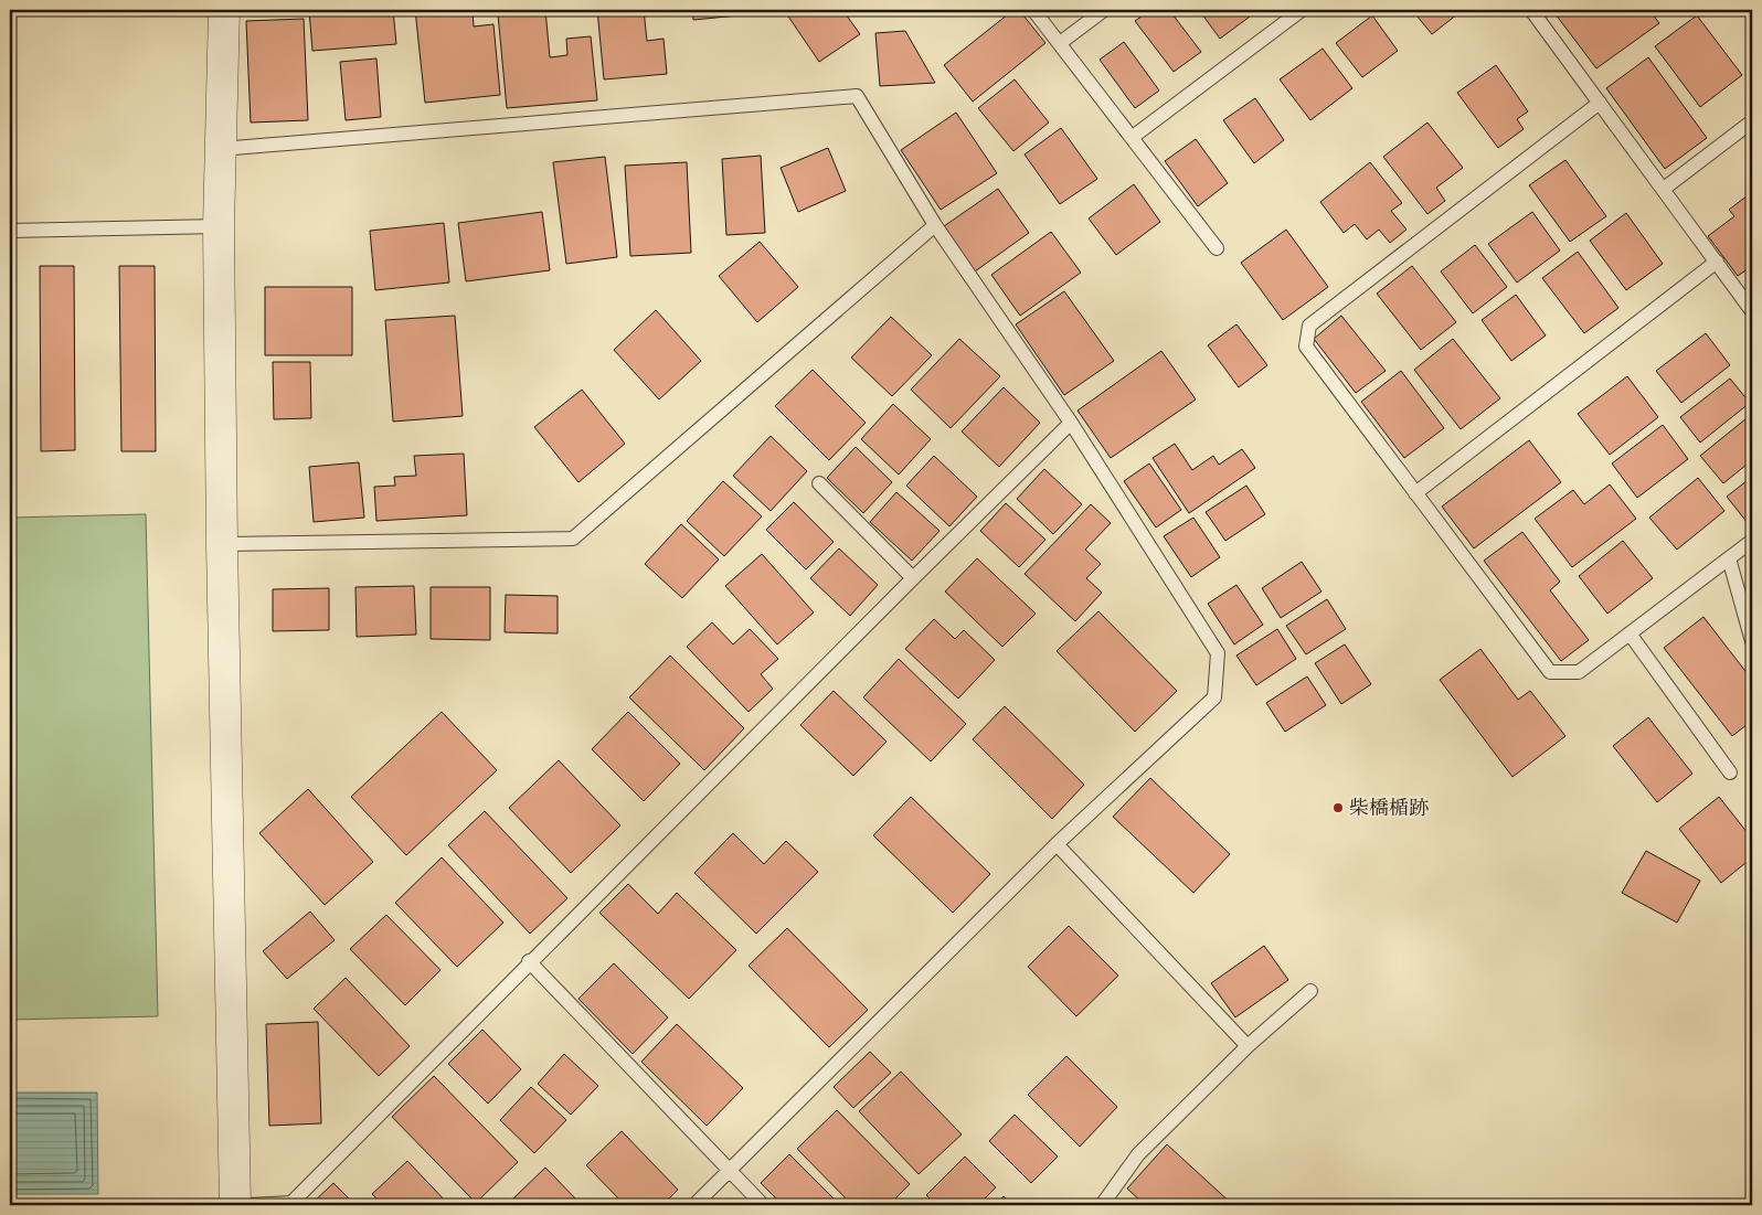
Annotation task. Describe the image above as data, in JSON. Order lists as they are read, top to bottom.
{
  "places": ["柴橋楯跡"]
}
